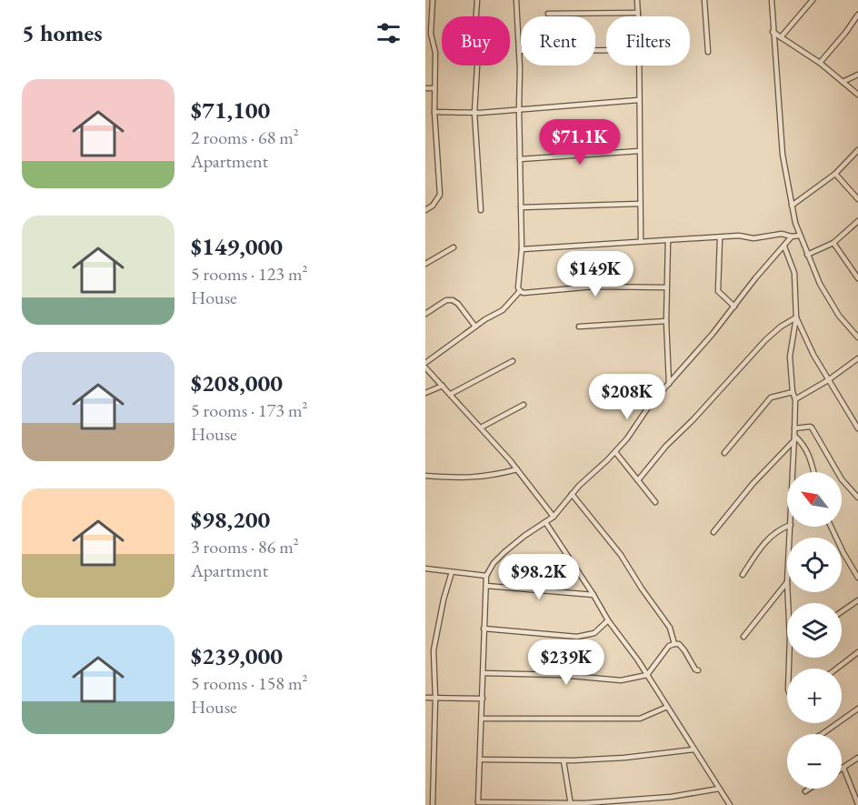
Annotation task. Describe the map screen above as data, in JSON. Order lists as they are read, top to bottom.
{
  "north": "top left",
  "page": {
    "heading": "5 homes",
    "chip": ["Buy", "Rent", "Filters"],
    "list": [
      {
        "name": "$71,100",
        "note": "2 rooms · 68 m² · Apartment"
      },
      {
        "name": "$149,000",
        "note": "5 rooms · 123 m² · House"
      },
      {
        "name": "$208,000",
        "note": "5 rooms · 173 m² · House"
      },
      {
        "name": "$98,200",
        "note": "3 rooms · 86 m² · Apartment"
      },
      {
        "name": "$239,000",
        "note": "5 rooms · 158 m² · House"
      }
    ],
    "price": [
      "$71.1K",
      "$149K",
      "$208K",
      "$98.2K",
      "$239K"
    ],
    "map_buttons": ["+", "−"]
  }
}
